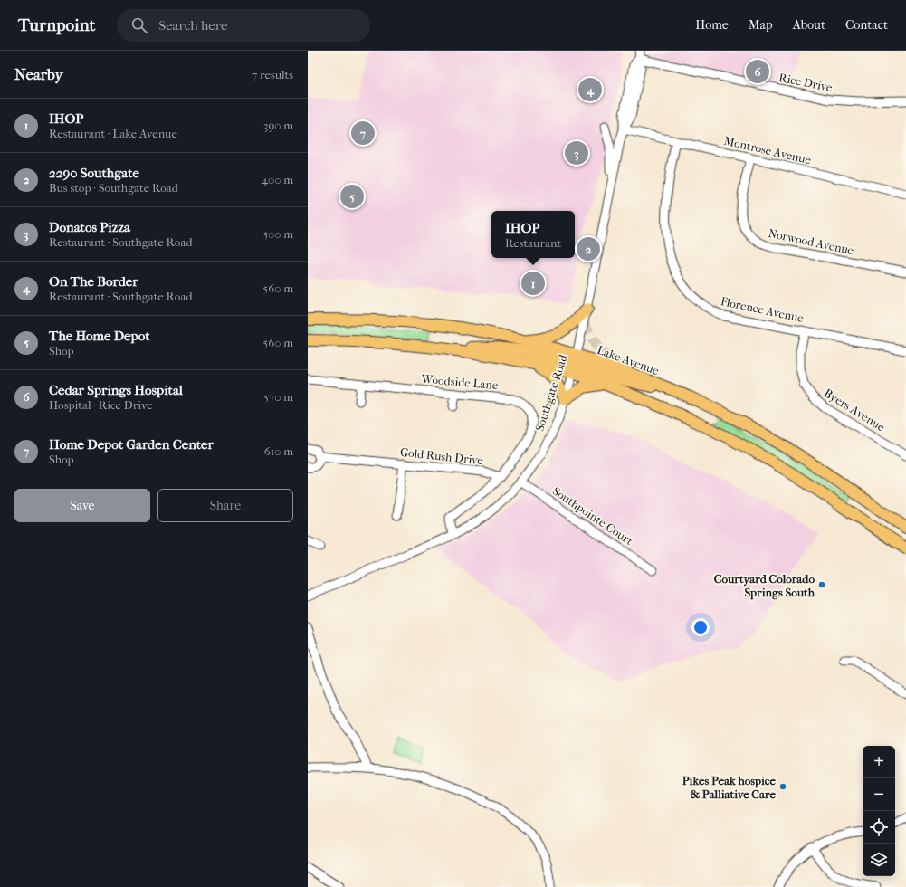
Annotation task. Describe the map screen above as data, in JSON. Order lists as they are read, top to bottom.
{
  "streets": {
    "main road": ["Lake Avenue"],
    "street": [
      "Rice Drive",
      "Montrose Avenue",
      "Norwood Avenue",
      "Florence Avenue",
      "Woodside Lane",
      "Southgate Road",
      "Byers Avenue",
      "Gold Rush Drive",
      "Southpointe Court"
    ]
  },
  "crossings": [
    ["Rice Drive", "Southgate Road"],
    ["Montrose Avenue", "Norwood Avenue"],
    ["Montrose Avenue", "Florence Avenue"],
    ["Montrose Avenue", "Southgate Road"],
    ["Florence Avenue", "Byers Avenue"],
    ["Lake Avenue", "Southgate Road"],
    ["Woodside Lane", "Gold Rush Drive"],
    ["Southgate Road", "Southpointe Court"]
  ],
  "places": ["Courtyard Colorado Springs South", "Pikes Peak hospice & Palliative Care"],
  "page": {
    "header": "Turnpoint",
    "search": "Search here",
    "nav": [
      "Home",
      "Map",
      "About",
      "Contact"
    ],
    "heading": ["Nearby", "7 results"],
    "pins": [
      "6",
      "4",
      "7",
      "3",
      "5",
      "2",
      "1"
    ],
    "list": [
      {
        "mark": "1",
        "name": "IHOP",
        "note": "Restaurant · Lake Avenue",
        "value": "390 m"
      },
      {
        "mark": "2",
        "name": "2290 Southgate",
        "note": "Bus stop · Southgate Road",
        "value": "400 m"
      },
      {
        "mark": "3",
        "name": "Donatos Pizza",
        "note": "Restaurant · Southgate Road",
        "value": "500 m"
      },
      {
        "mark": "4",
        "name": "On The Border",
        "note": "Restaurant · Southgate Road",
        "value": "560 m"
      },
      {
        "mark": "5",
        "name": "The Home Depot",
        "note": "Shop",
        "value": "560 m"
      },
      {
        "mark": "6",
        "name": "Cedar Springs Hospital",
        "note": "Hospital · Rice Drive",
        "value": "570 m"
      },
      {
        "mark": "7",
        "name": "Home Depot Garden Center",
        "note": "Shop",
        "value": "610 m"
      }
    ],
    "popup": ["IHOP", "Restaurant"],
    "buttons": ["Save", "Share"],
    "map_buttons": ["+", "−"]
  }
}
